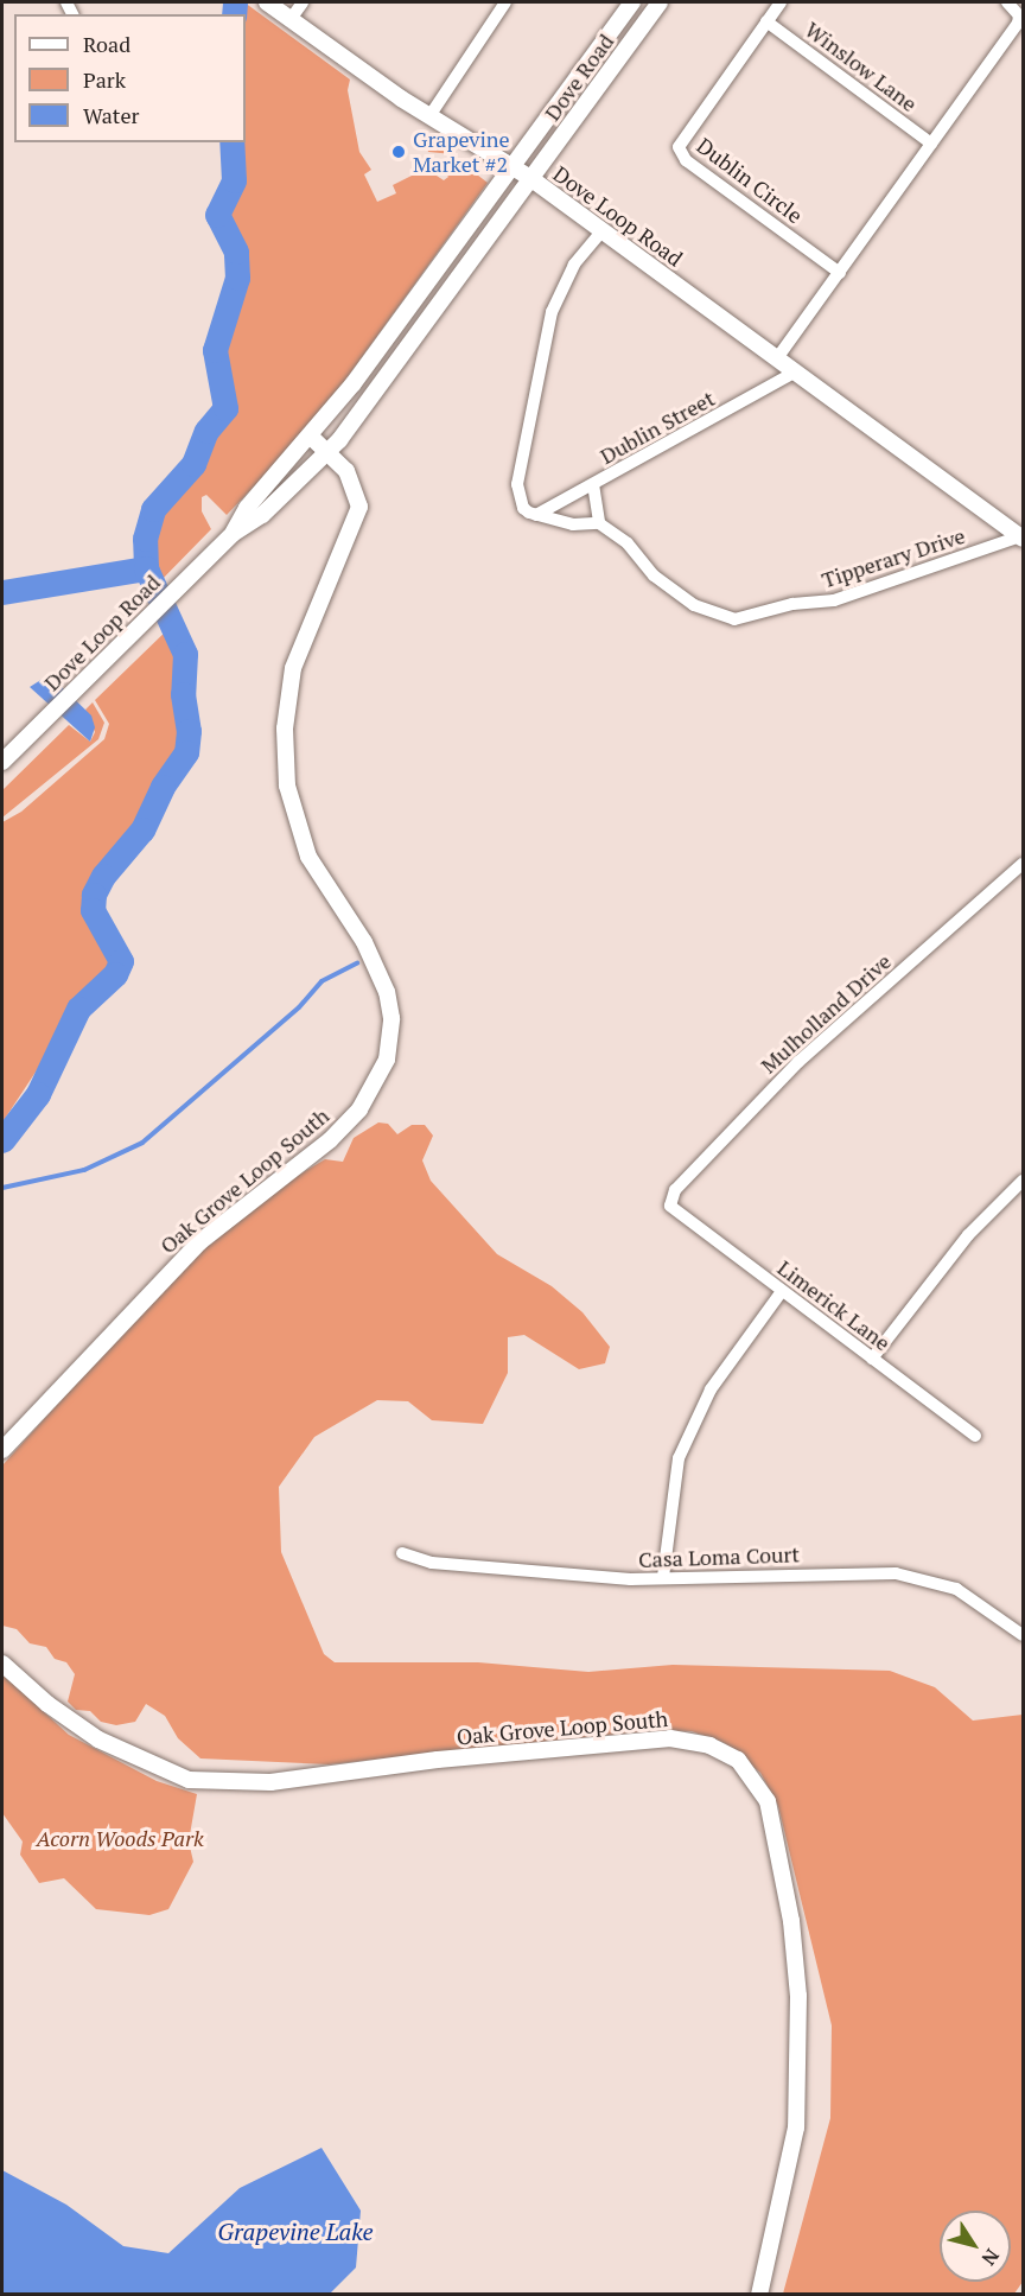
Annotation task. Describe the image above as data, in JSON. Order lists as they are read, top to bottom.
{
  "streets": {
    "street": [
      "Winslow Lane",
      "Dove Road",
      "Dublin Circle",
      "Dove Loop Road",
      "Dublin Street",
      "Tipperary Drive",
      "Mulholland Drive",
      "Oak Grove Loop South",
      "Limerick Lane",
      "Casa Loma Court"
    ]
  },
  "crossings": [
    ["Winslow Lane", "Dublin Circle"],
    ["Dove Road", "Dove Loop Road"],
    ["Dove Loop Road", "Dublin Street"],
    ["Dove Loop Road", "Tipperary Drive"],
    ["Dove Loop Road", "Oak Grove Loop South"],
    ["Mulholland Drive", "Limerick Lane"]
  ],
  "water": ["Grapevine Lake"],
  "parks": ["Acorn Woods Park"],
  "places": ["Grapevine Market #2"],
  "legend": ["Road", "Park", "Water"],
  "north": "bottom right"
}
